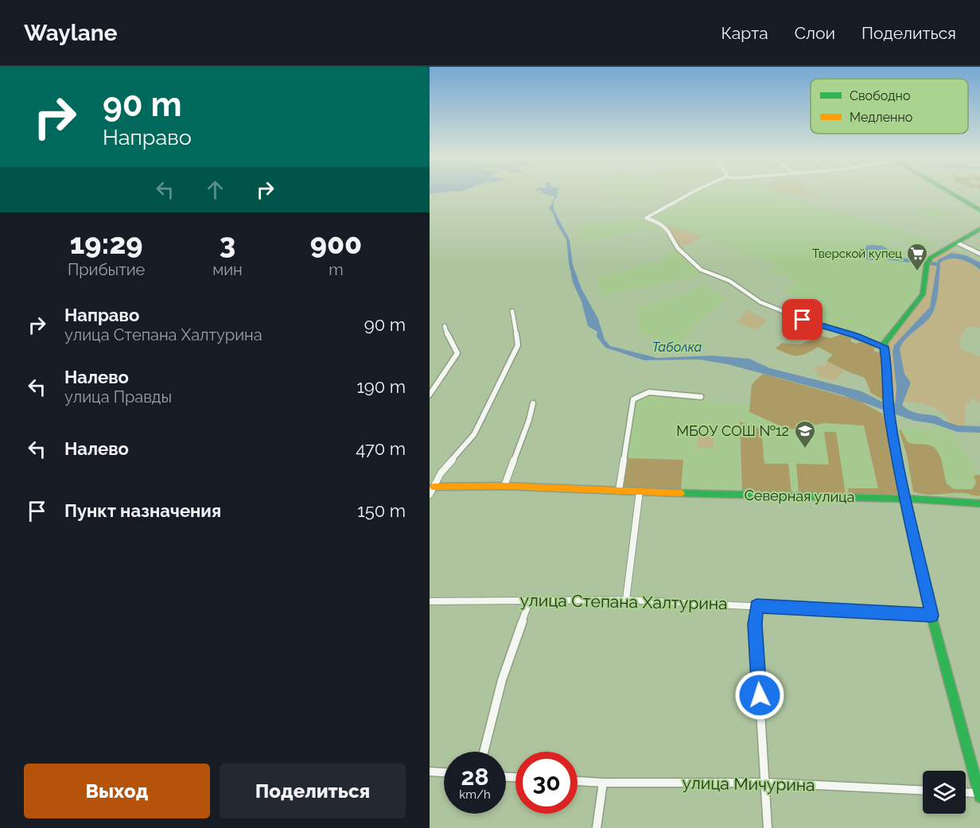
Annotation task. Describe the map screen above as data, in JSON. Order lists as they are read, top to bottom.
{
  "streets": {
    "main road": ["Северная улица"],
    "street": ["улица Степана Халтурина", "улица Мичурина"]
  },
  "water": ["Таболка"],
  "places": {
    "supermarket": ["Тверской купец"],
    "school or university": ["МБОУ СОШ №12"]
  },
  "legend": ["Свободно", "Медленно"],
  "page": {
    "header": "Waylane",
    "nav": ["Карта", "Слои", "Поделиться"],
    "turn": ["90 m", "Направо"],
    "eta": [
      "19:29",
      "Прибытие",
      "3",
      "мин",
      "900",
      "m"
    ],
    "list": [
      {
        "name": "Направо",
        "note": "улица Степана Халтурина",
        "value": "90 m"
      },
      {
        "name": "Налево",
        "note": "улица Правды",
        "value": "190 m"
      },
      {
        "name": "Налево",
        "value": "470 m"
      },
      {
        "name": "Пункт назначения",
        "value": "150 m"
      }
    ],
    "speed": "28 km/h",
    "limit": "30",
    "buttons": ["Выход", "Поделиться"]
  }
}
